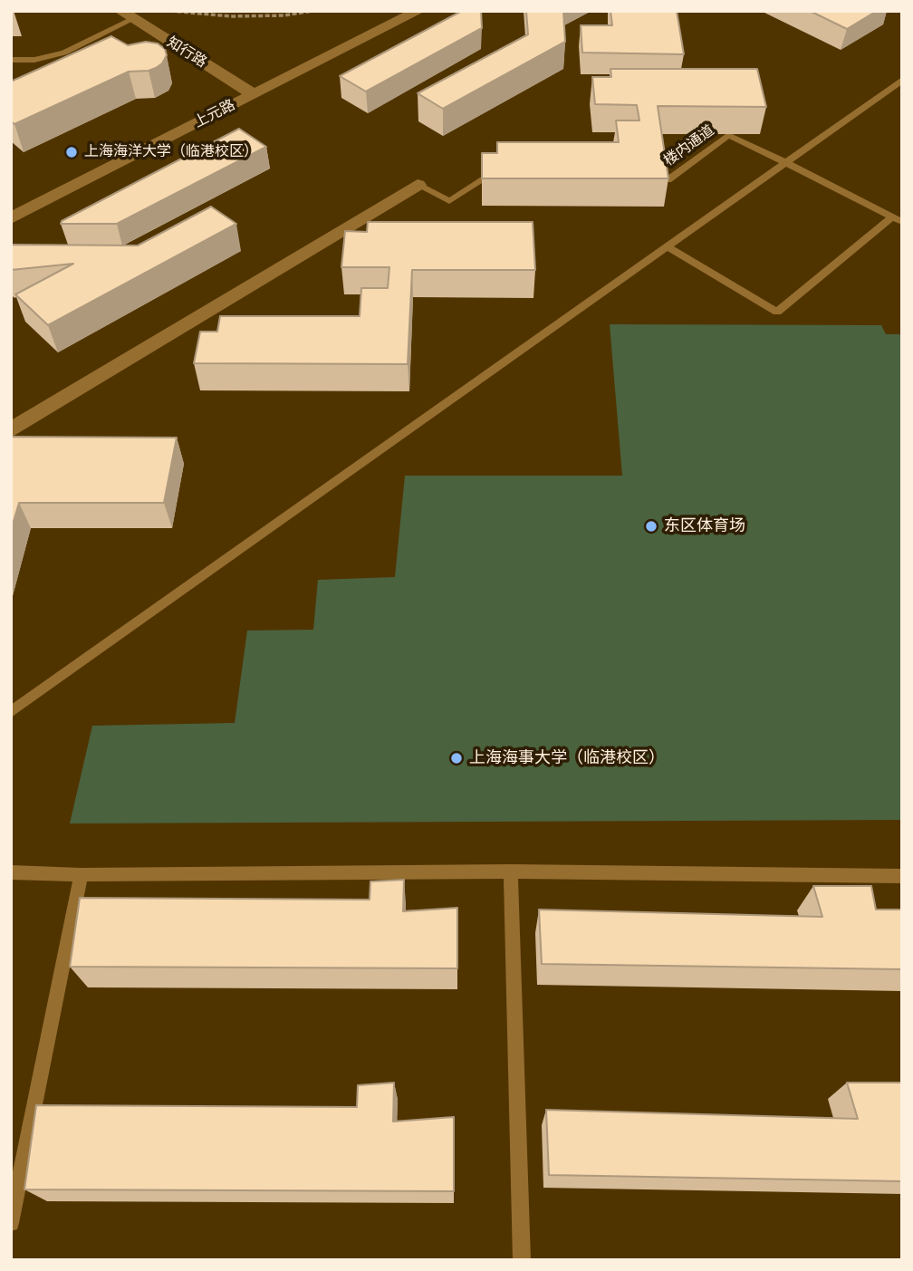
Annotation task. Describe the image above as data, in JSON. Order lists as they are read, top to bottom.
{
  "streets": {
    "street": ["知行路", "上元路"],
    "lane": ["楼内通道"]
  },
  "crossings": [
    ["知行路", "上元路"]
  ],
  "places": ["上海海洋大学（临港校区）", "东区体育场", "上海海事大学（临港校区）"]
}
